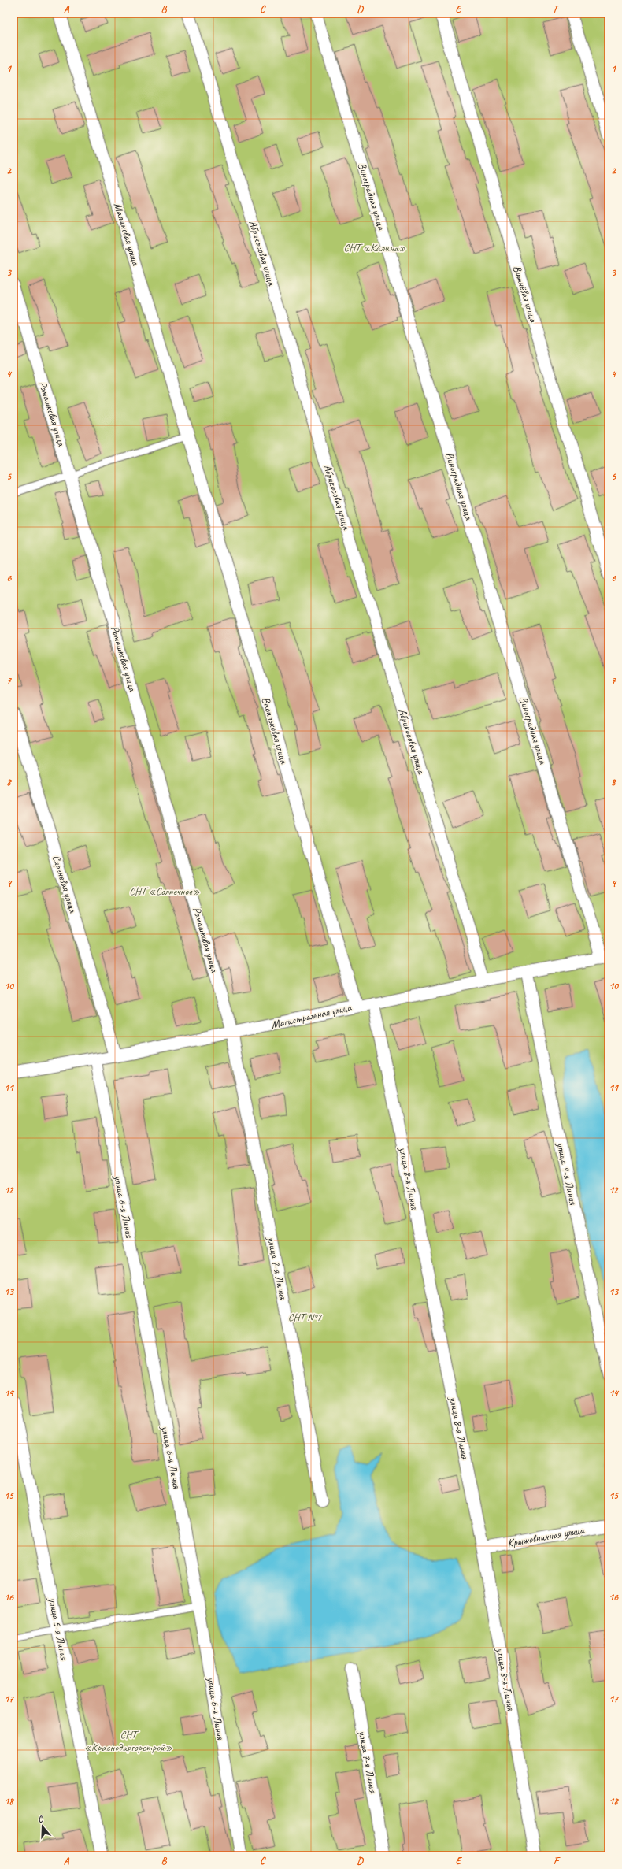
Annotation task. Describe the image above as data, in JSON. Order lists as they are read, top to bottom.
{
  "streets": {
    "street": [
      "Виноградная улица",
      "Малиновая улица",
      "Абрикосовая улица",
      "Вишнёвая улица",
      "Ромашковая улица",
      "Васильковая улица",
      "Сиреневая улица",
      "Магистральная улица",
      "улица 9-я Линия",
      "улица 8-я Линия",
      "улица 6-я Линия",
      "улица 7-я Линия",
      "Крыжовничная улица",
      "улица 5-я Линия"
    ]
  },
  "crossings": [
    ["Виноградная улица", "Магистральная улица"],
    ["Малиновая улица", "Васильковая улица"],
    ["Абрикосовая улица", "Магистральная улица"],
    ["Ромашковая улица", "Магистральная улица"],
    ["Ромашковая улица", "улица 7-я Линия"],
    ["Васильковая улица", "Магистральная улица"],
    ["Сиреневая улица", "Магистральная улица"],
    ["Магистральная улица", "улица 9-я Линия"],
    ["Магистральная улица", "улица 8-я Линия"],
    ["Магистральная улица", "улица 6-я Линия"],
    ["Магистральная улица", "улица 7-я Линия"],
    ["улица 8-я Линия", "Крыжовничная улица"]
  ],
  "parks": [
    "СНТ «Калина»",
    "СНТ «Солнечное»",
    "СНТ №7",
    "СНТ «Краснодаргорстрой»"
  ],
  "north": "top",
  "grid": {
    "columns": [
      "A",
      "B",
      "C",
      "D",
      "E",
      "F"
    ],
    "rows": [
      "1",
      "2",
      "3",
      "4",
      "5",
      "6",
      "7",
      "8",
      "9",
      "10",
      "11",
      "12",
      "13",
      "14",
      "15",
      "16",
      "17",
      "18"
    ]
  }
}
